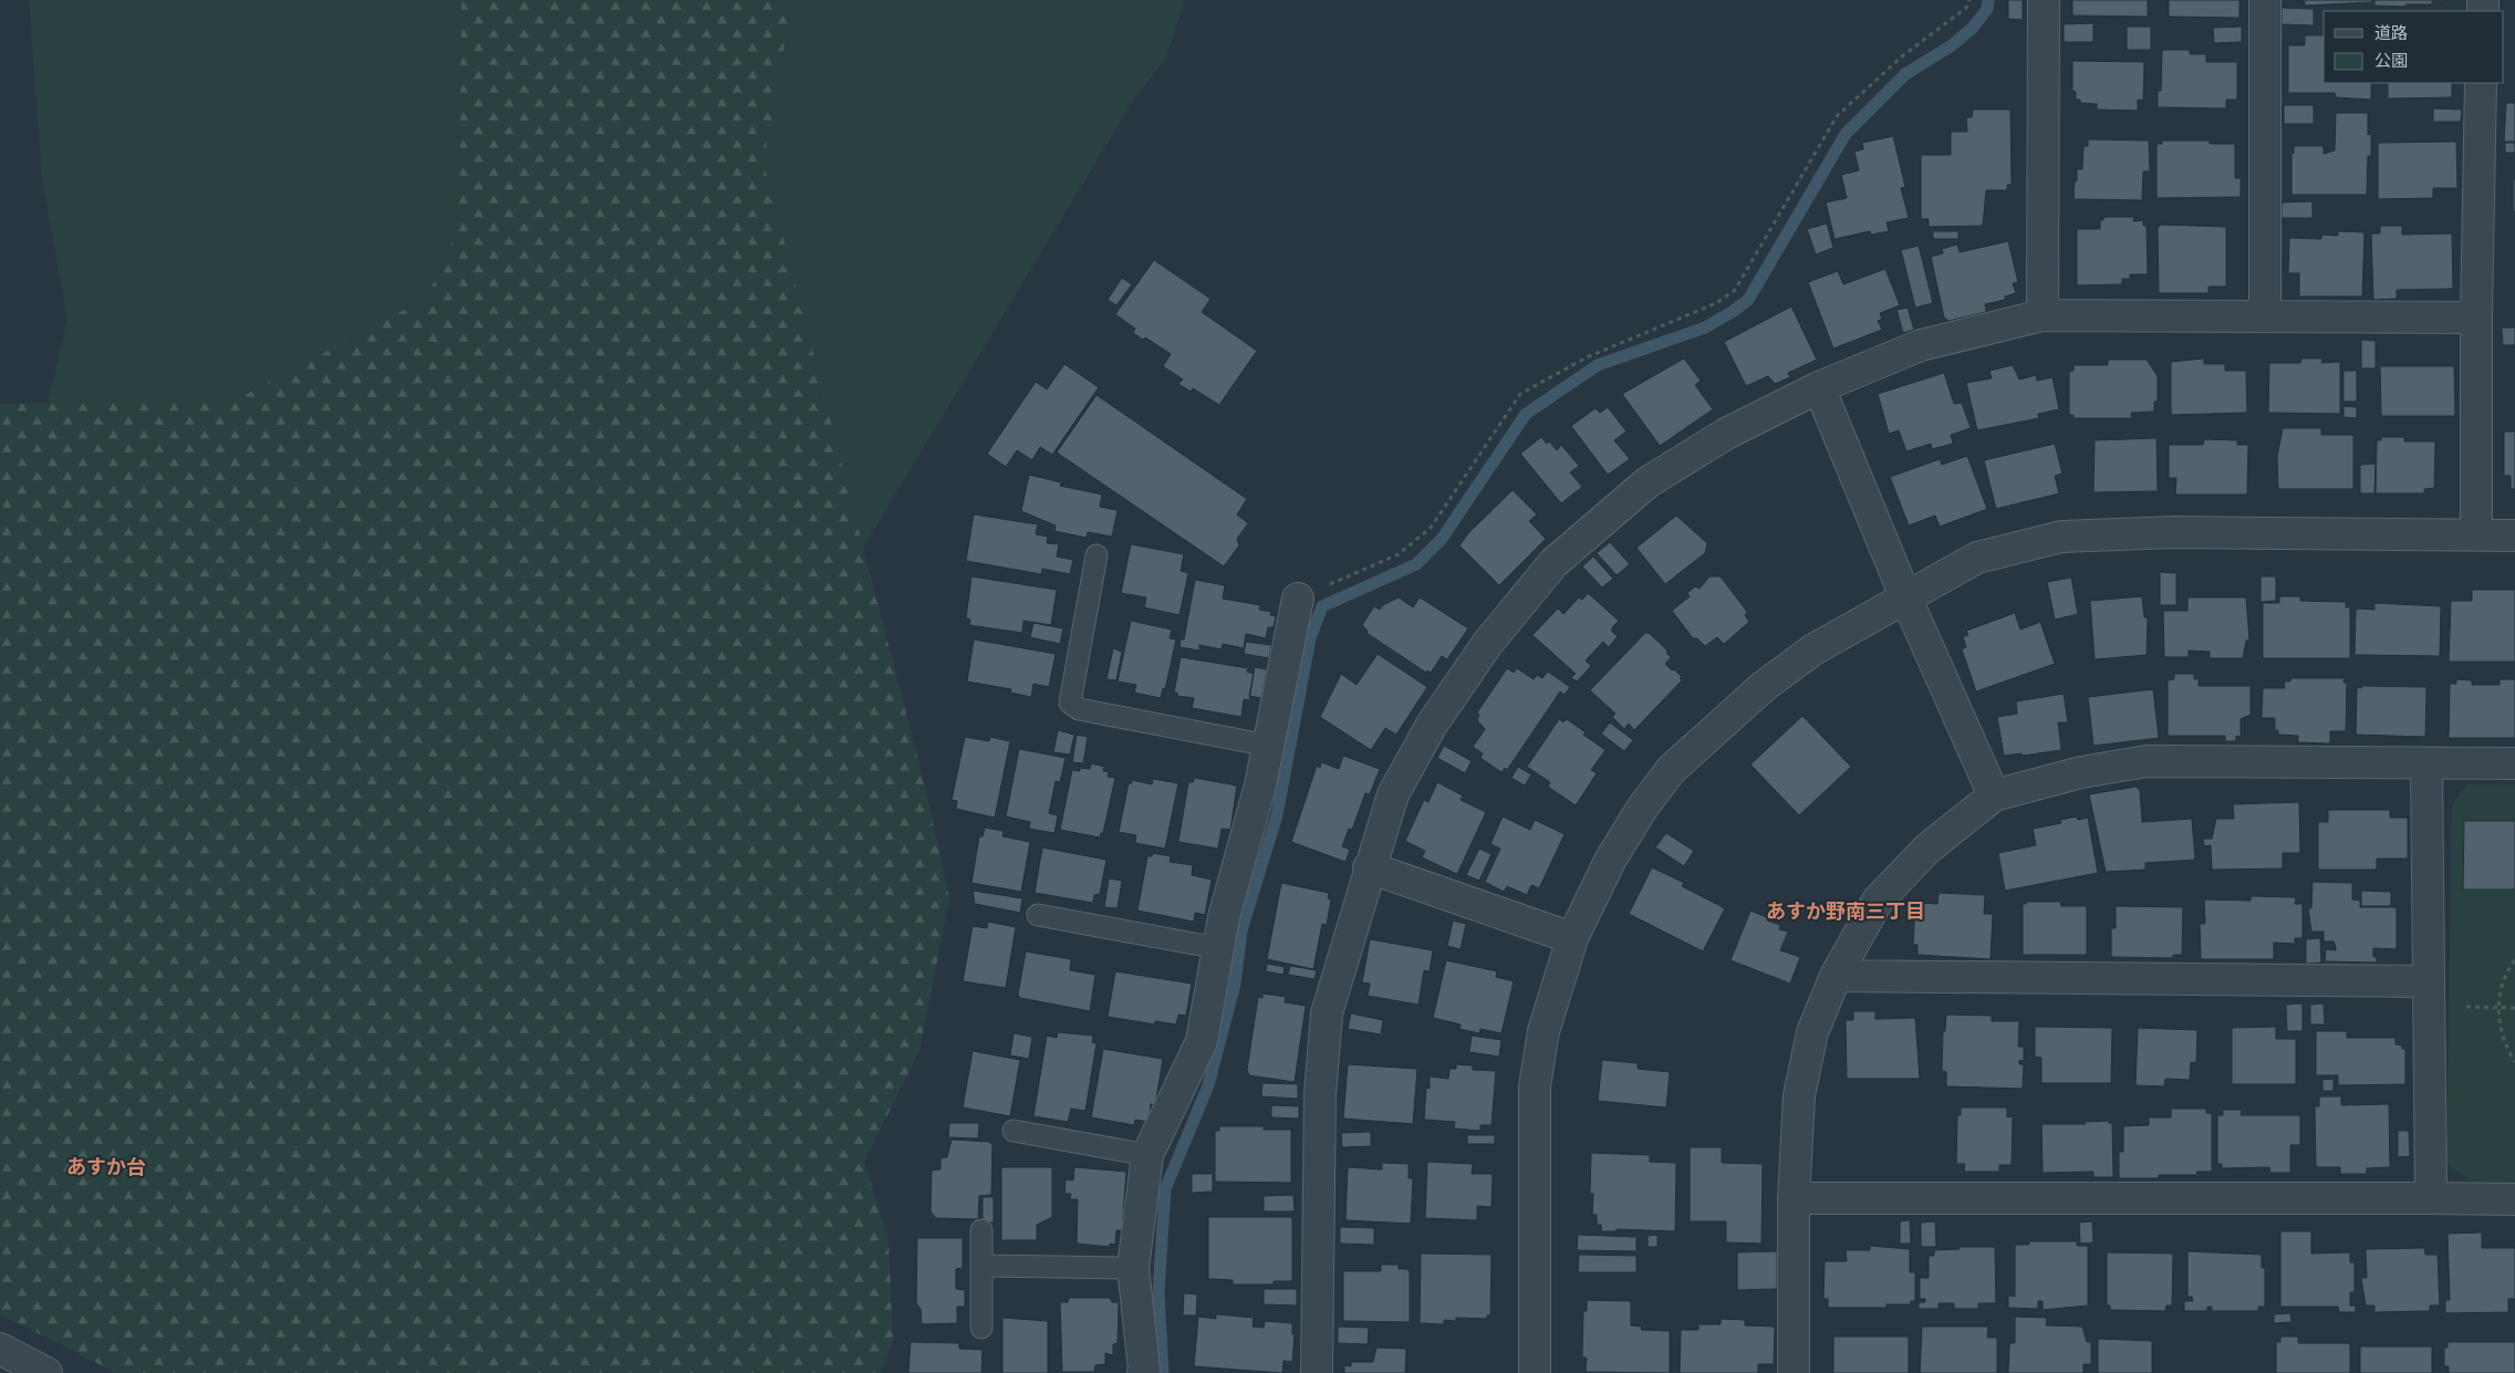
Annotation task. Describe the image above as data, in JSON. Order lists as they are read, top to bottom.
{
  "districts": ["あすか野南三丁目", "あすか台"],
  "legend": ["道路", "公園"]
}
